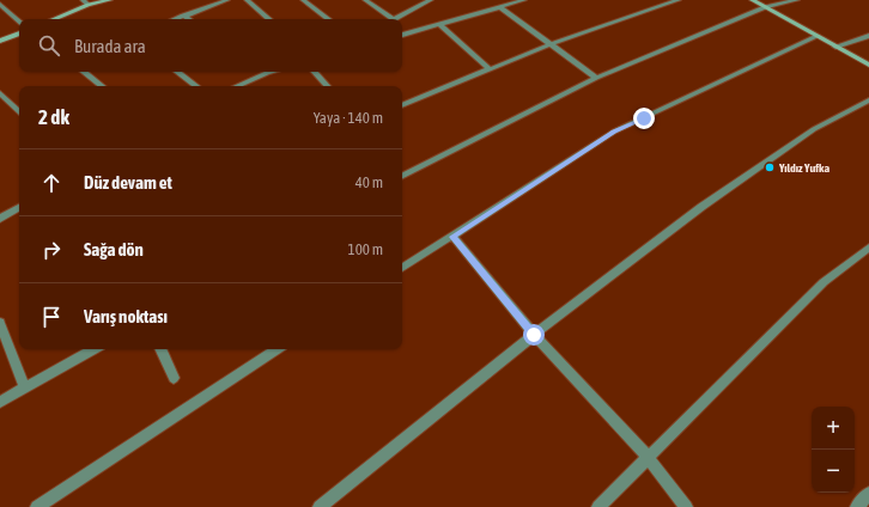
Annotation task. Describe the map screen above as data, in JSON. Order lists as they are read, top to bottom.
{
  "places": ["Yıldız Yufka"],
  "page": {
    "search": "Burada ara",
    "heading": ["2 dk", "Yaya · 140 m"],
    "list": [
      ["Düz devam et", "40 m"],
      ["Sağa dön", "100 m"],
      "Varış noktası"
    ],
    "map_buttons": ["+", "−"]
  }
}
